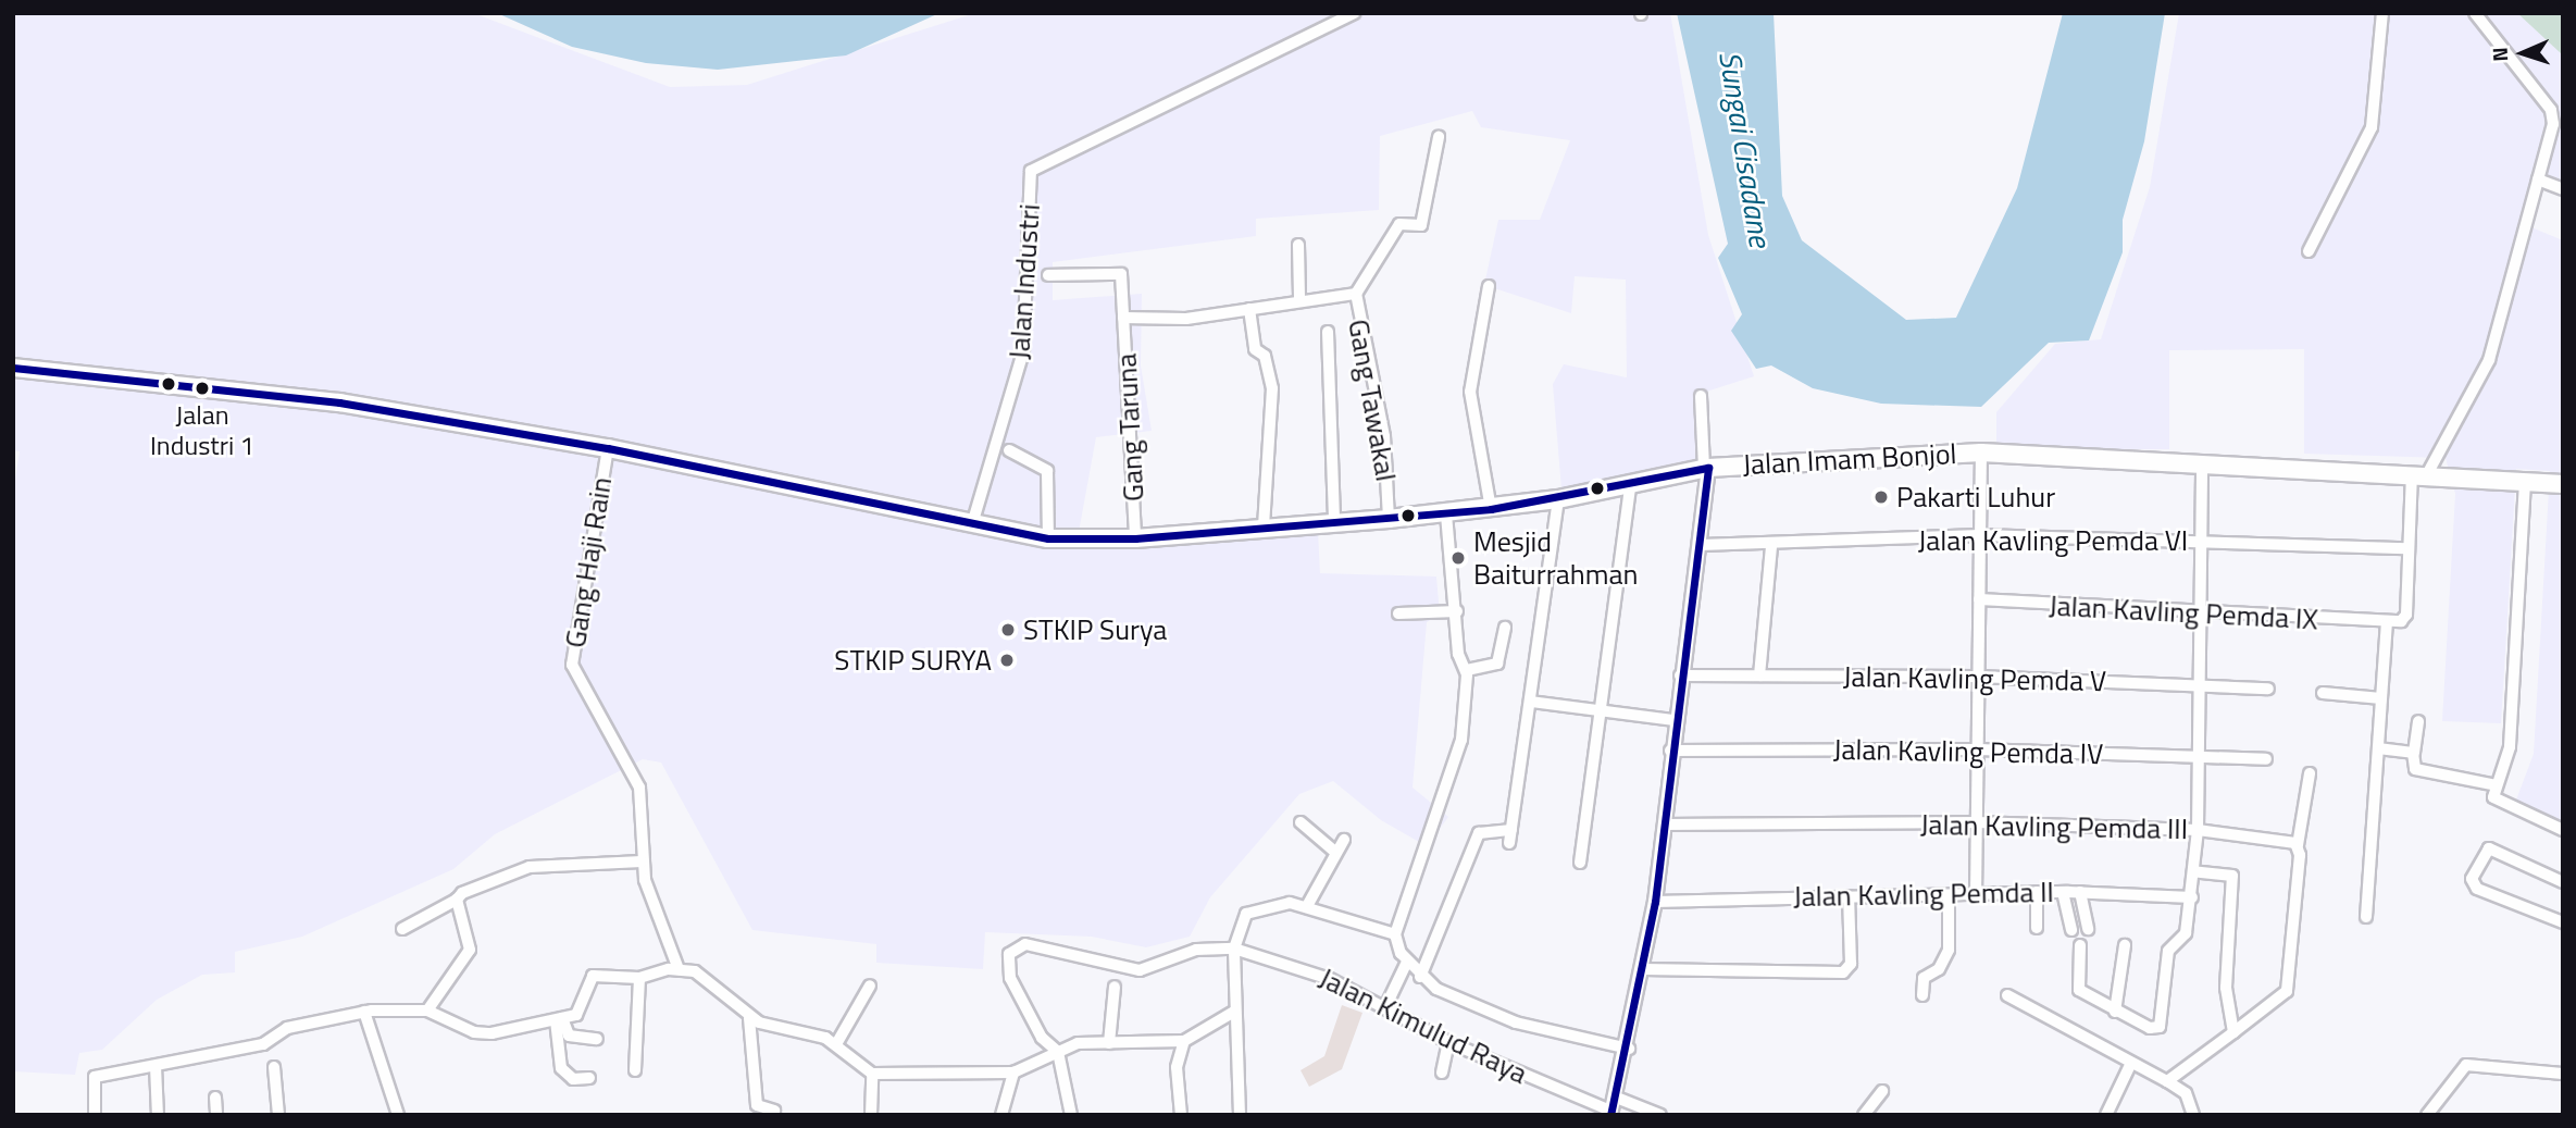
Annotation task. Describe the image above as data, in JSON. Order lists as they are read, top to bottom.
{
  "streets": {
    "main road": ["Jalan Imam Bonjol"],
    "street": [
      "Jalan Industri",
      "Gang Tawakal",
      "Gang Taruna",
      "Jalan Kavling Pemda VI",
      "Gang Haji Rain",
      "Jalan Kavling Pemda IX",
      "Jalan Kavling Pemda V",
      "Jalan Kavling Pemda IV",
      "Jalan Kavling Pemda III",
      "Jalan Kavling Pemda II",
      "Jalan Kimulud Raya"
    ]
  },
  "crossings": [
    ["Jalan Industri", "Jalan Imam Bonjol"],
    ["Gang Tawakal", "Jalan Imam Bonjol"],
    ["Gang Taruna", "Jalan Imam Bonjol"],
    ["Jalan Imam Bonjol", "Gang Haji Rain"]
  ],
  "water": ["Sungai Cisadane"],
  "places": [
    "Jalan Industri 1",
    "Pakarti Luhur",
    "Mesjid Baiturrahman",
    "STKIP Surya",
    "STKIP SURYA"
  ],
  "north": "left"
}
